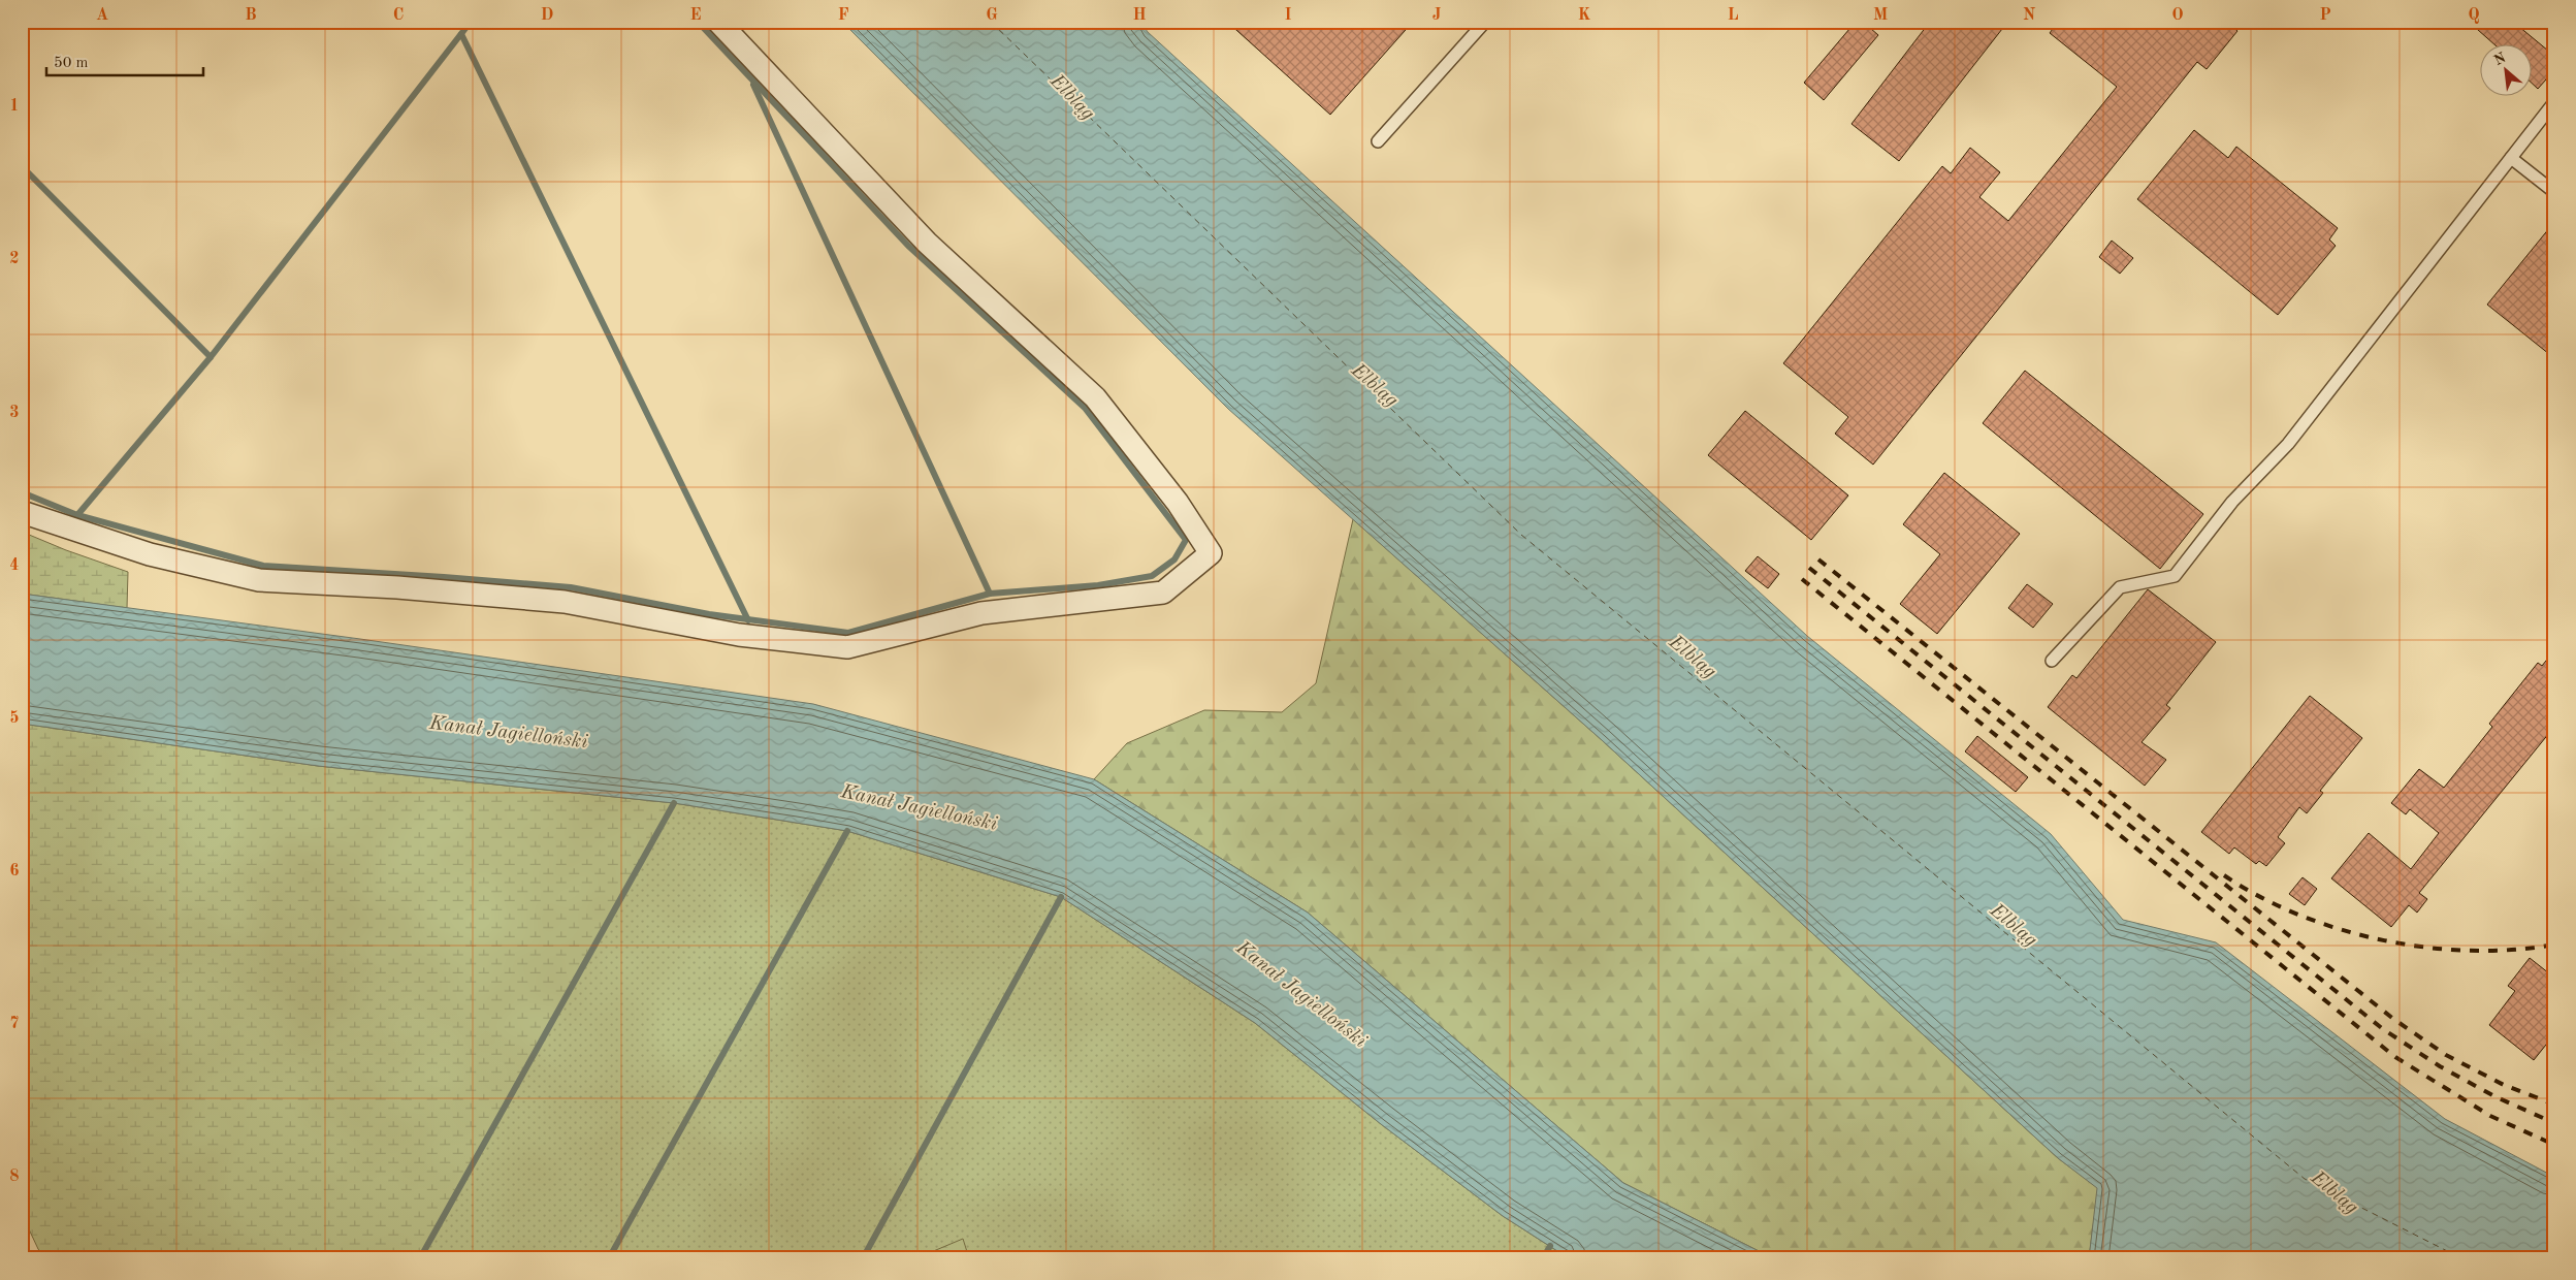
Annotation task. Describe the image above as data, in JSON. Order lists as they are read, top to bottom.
{
  "water": ["Elbląg", "Kanał Jagielloński"],
  "scale_bar": "50 m",
  "north": "top left",
  "grid": {
    "columns": [
      "A",
      "B",
      "C",
      "D",
      "E",
      "F",
      "G",
      "H",
      "I",
      "J",
      "K",
      "L",
      "M",
      "N",
      "O",
      "P",
      "Q"
    ],
    "rows": [
      "1",
      "2",
      "3",
      "4",
      "5",
      "6",
      "7",
      "8"
    ]
  }
}
